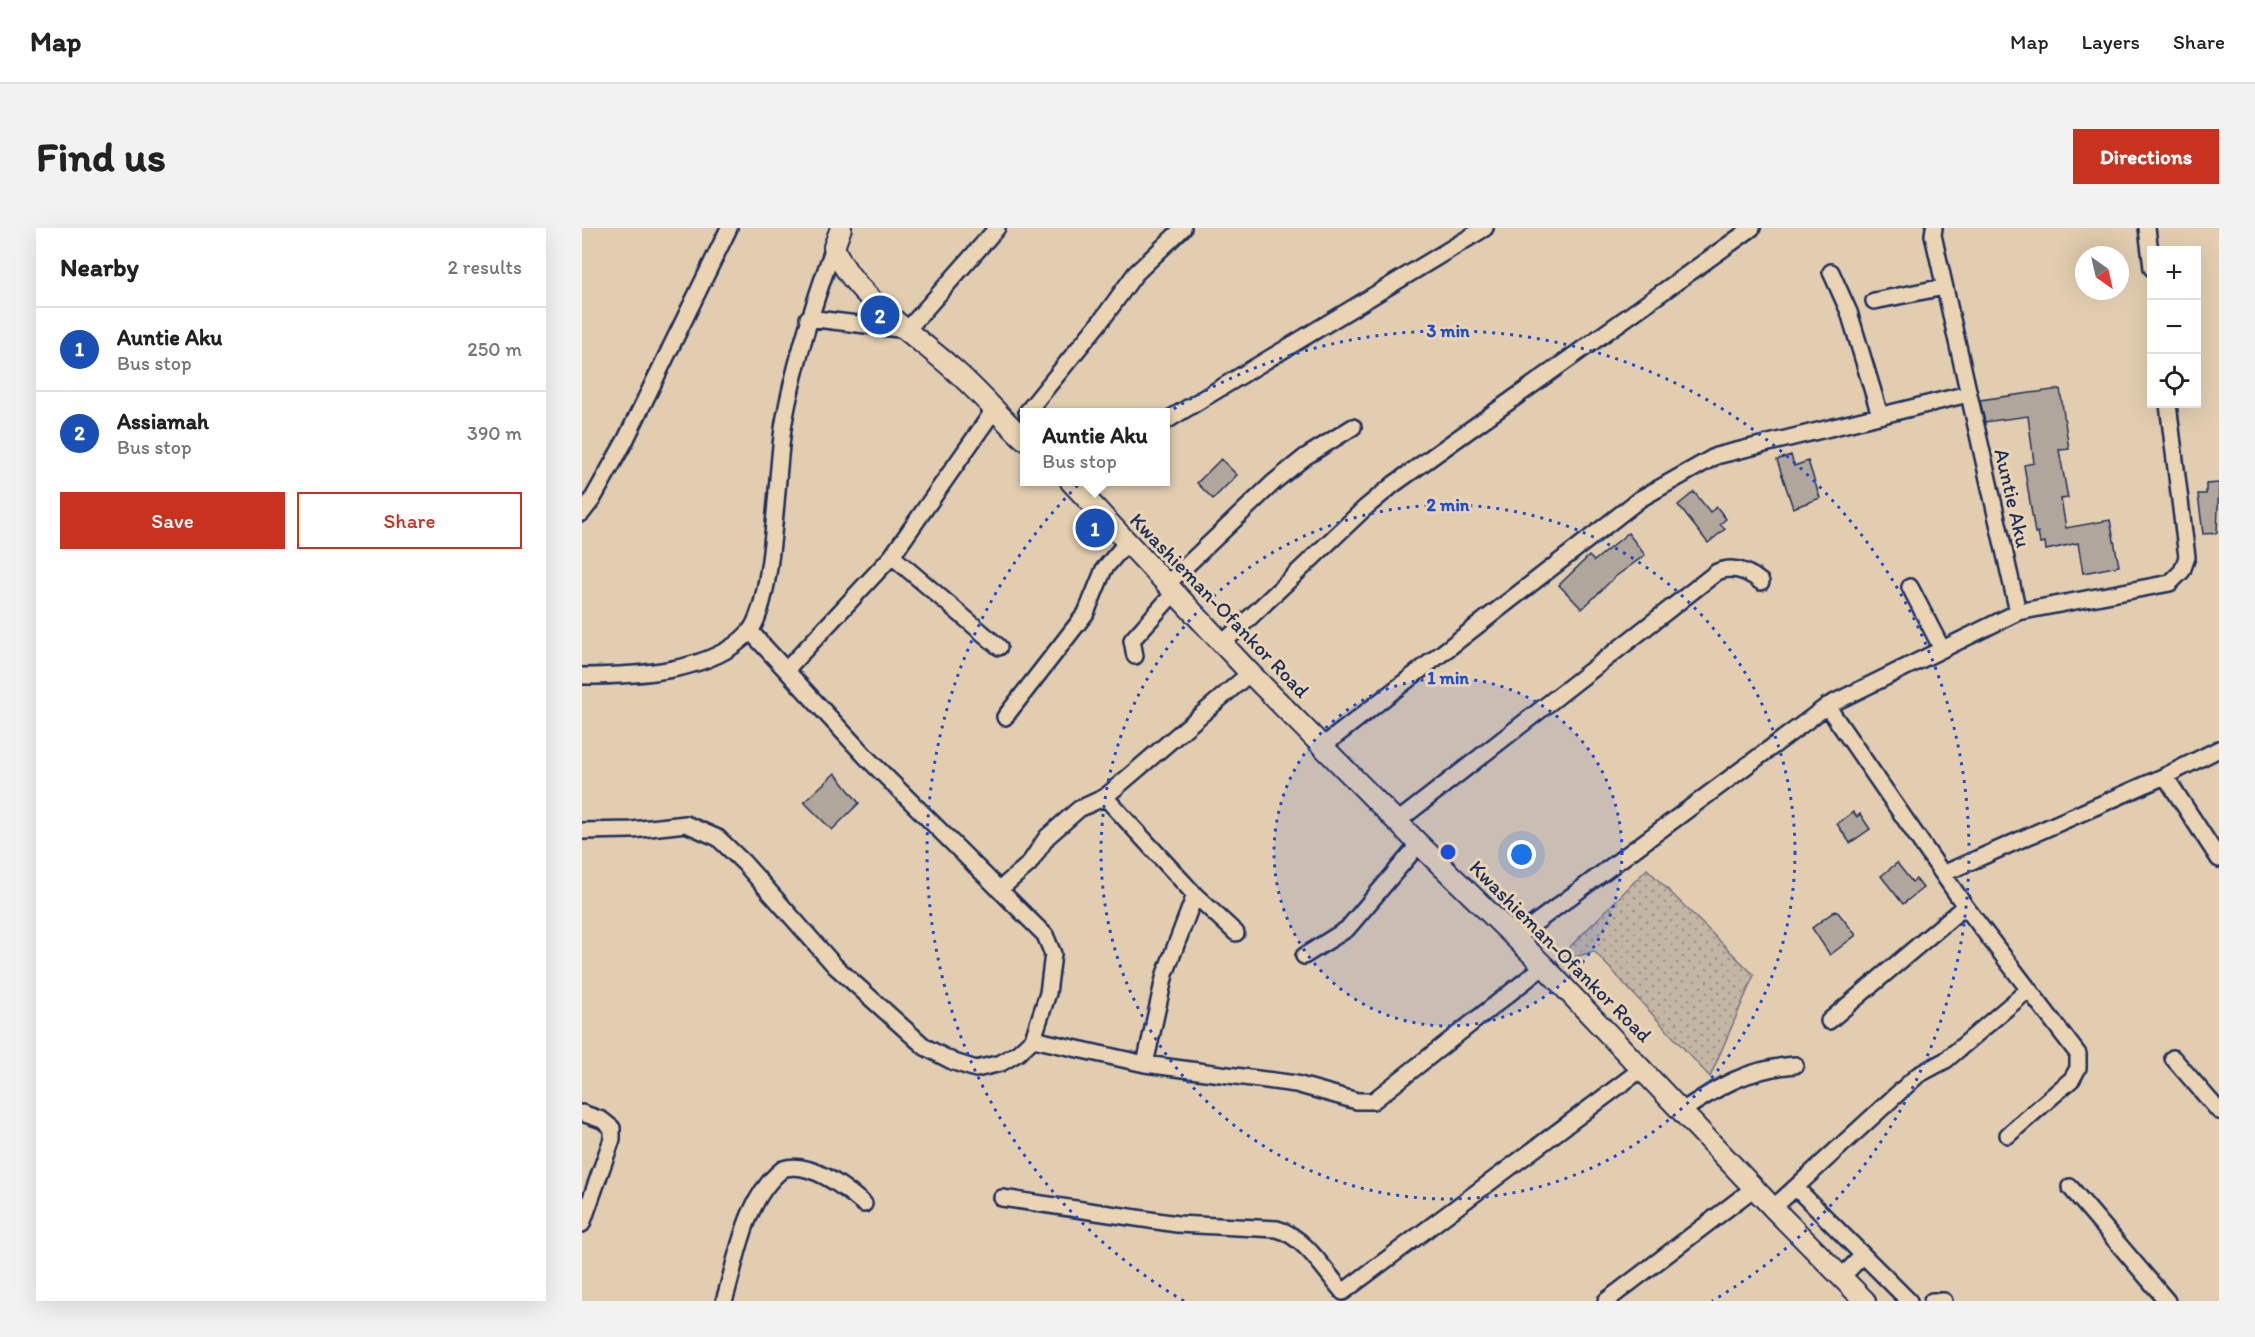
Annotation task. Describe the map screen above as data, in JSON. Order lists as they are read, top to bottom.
{
  "streets": {
    "main road": ["Kwashieman-Ofankor Road"],
    "street": ["Auntie Aku"]
  },
  "north": "bottom right",
  "page": {
    "header": "Map",
    "nav": ["Map", "Layers", "Share"],
    "buttons": [
      "Directions",
      ["Save", "Share"]
    ],
    "title": "Find us",
    "heading": ["Nearby", "2 results"],
    "map_buttons": ["+", "−"],
    "pins": ["2", "1"],
    "list": [
      {
        "mark": "1",
        "name": "Auntie Aku",
        "note": "Bus stop",
        "value": "250 m"
      },
      {
        "mark": "2",
        "name": "Assiamah",
        "note": "Bus stop",
        "value": "390 m"
      }
    ],
    "popup": ["Auntie Aku", "Bus stop"]
  },
  "rings": ["3 min", "2 min", "1 min"]
}
